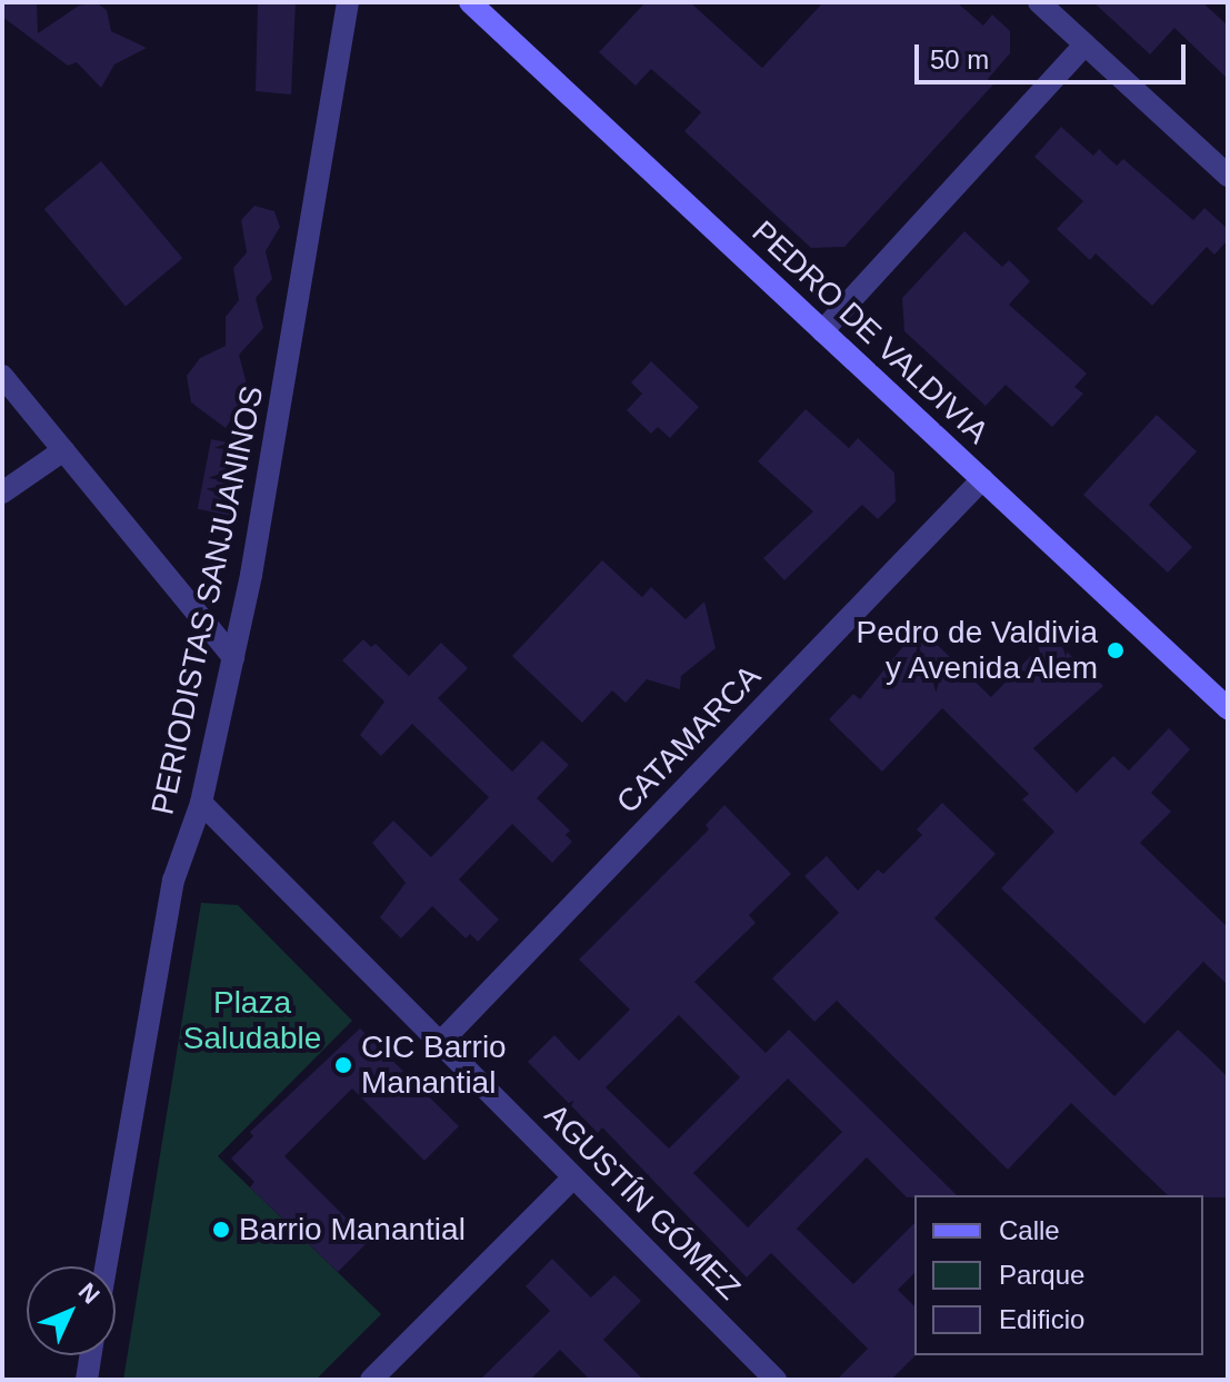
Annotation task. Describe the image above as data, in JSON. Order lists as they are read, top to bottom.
{
  "streets": {
    "street": [
      "PEDRO DE VALDIVIA",
      "PERIODISTAS SANJUANINOS",
      "CATAMARCA",
      "AGUSTÍN GÓMEZ"
    ]
  },
  "crossings": [
    ["PEDRO DE VALDIVIA", "CATAMARCA"],
    ["PERIODISTAS SANJUANINOS", "AGUSTÍN GÓMEZ"],
    ["CATAMARCA", "AGUSTÍN GÓMEZ"]
  ],
  "parks": ["Plaza Saludable"],
  "places": ["Pedro de Valdivia y Avenida Alem", "CIC Barrio Manantial", "Barrio Manantial"],
  "legend": ["Calle", "Parque", "Edificio"],
  "scale_bar": "50 m",
  "north": "top right"
}
